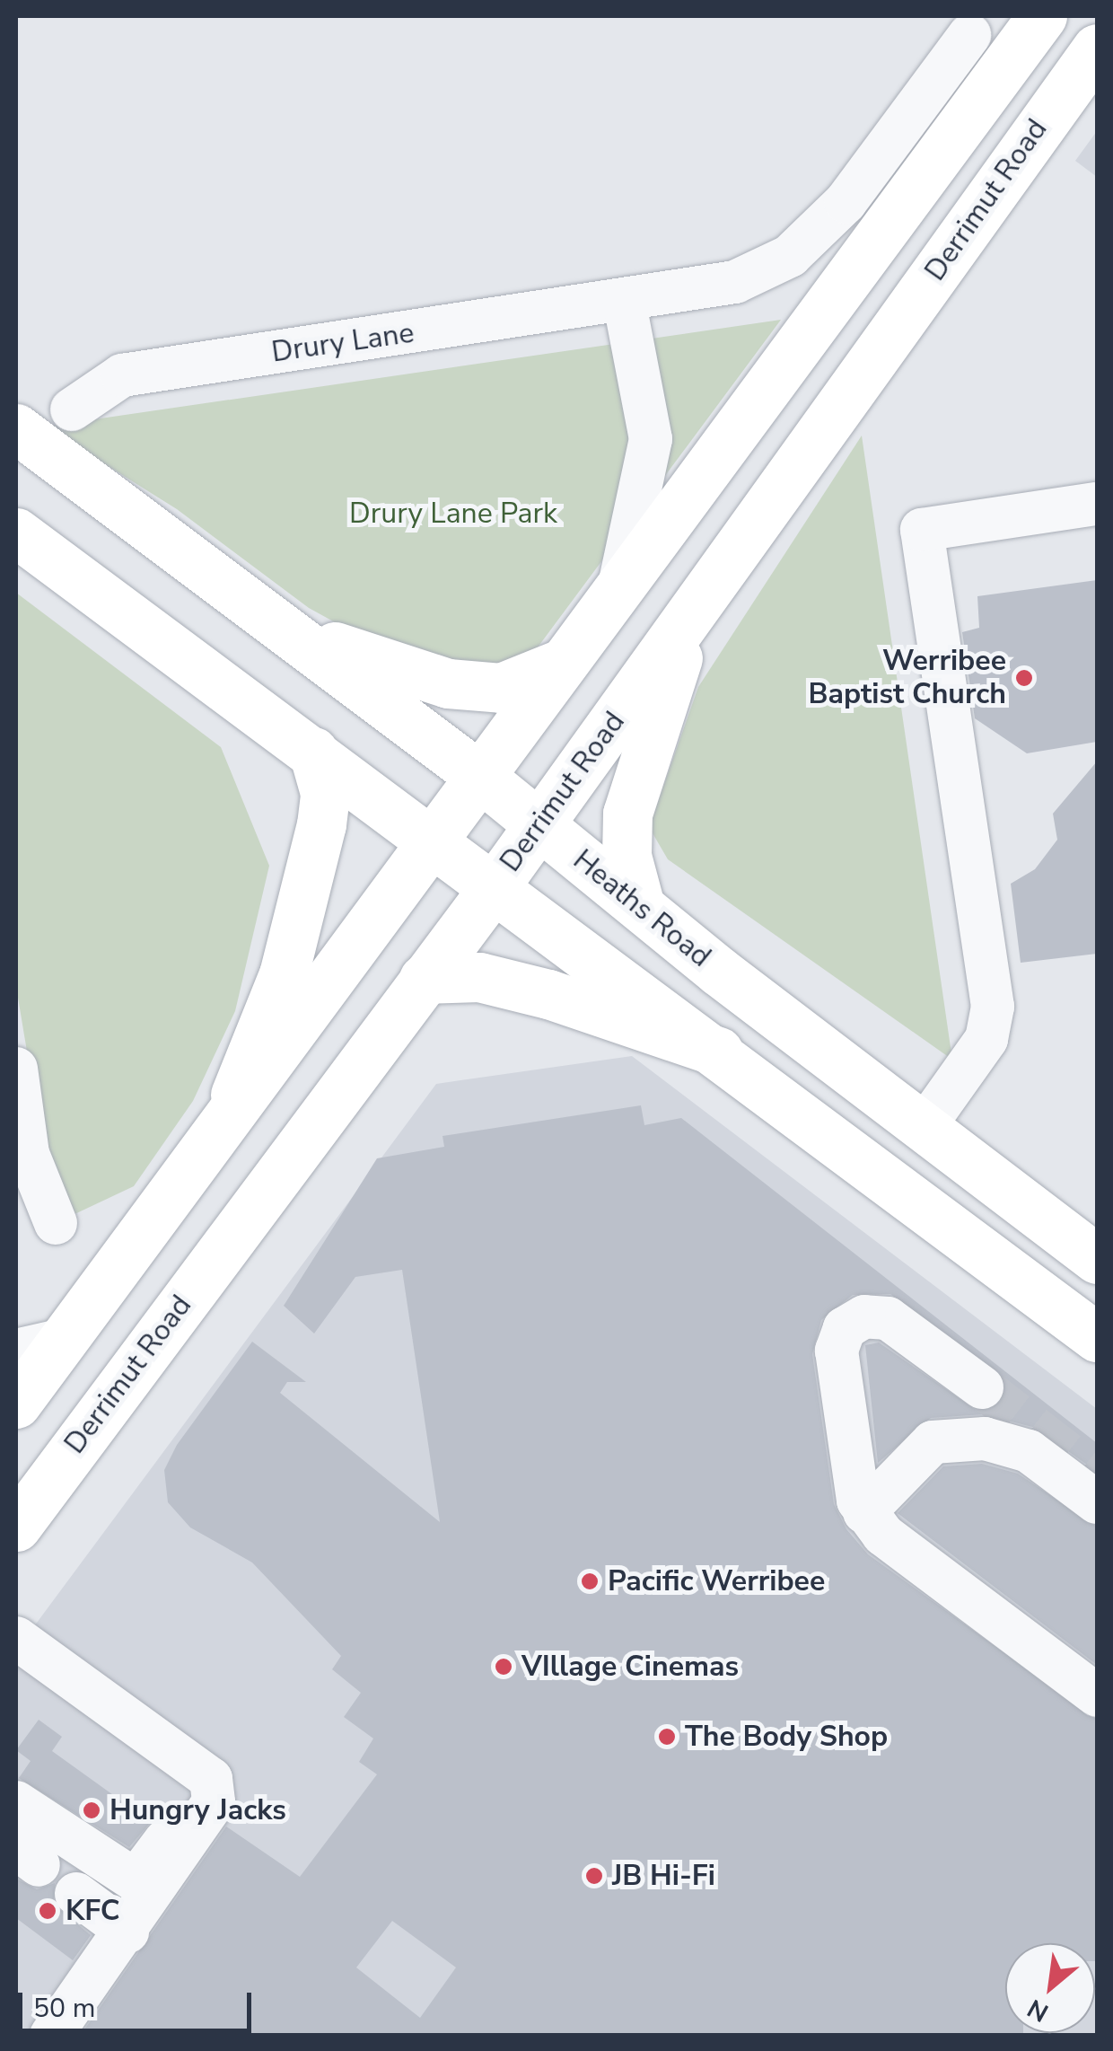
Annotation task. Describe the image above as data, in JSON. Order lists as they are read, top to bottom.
{
  "streets": {
    "main road": ["Derrimut Road", "Heaths Road"],
    "street": ["Drury Lane"]
  },
  "crossings": [
    ["Derrimut Road", "Heaths Road"]
  ],
  "parks": ["Drury Lane Park"],
  "places": [
    "Werribee Baptist Church",
    "Pacific Werribee",
    "VIllage Cinemas",
    "The Body Shop",
    "Hungry Jacks",
    "JB Hi-Fi",
    "KFC"
  ],
  "scale_bar": "50 m",
  "north": "bottom left"
}
